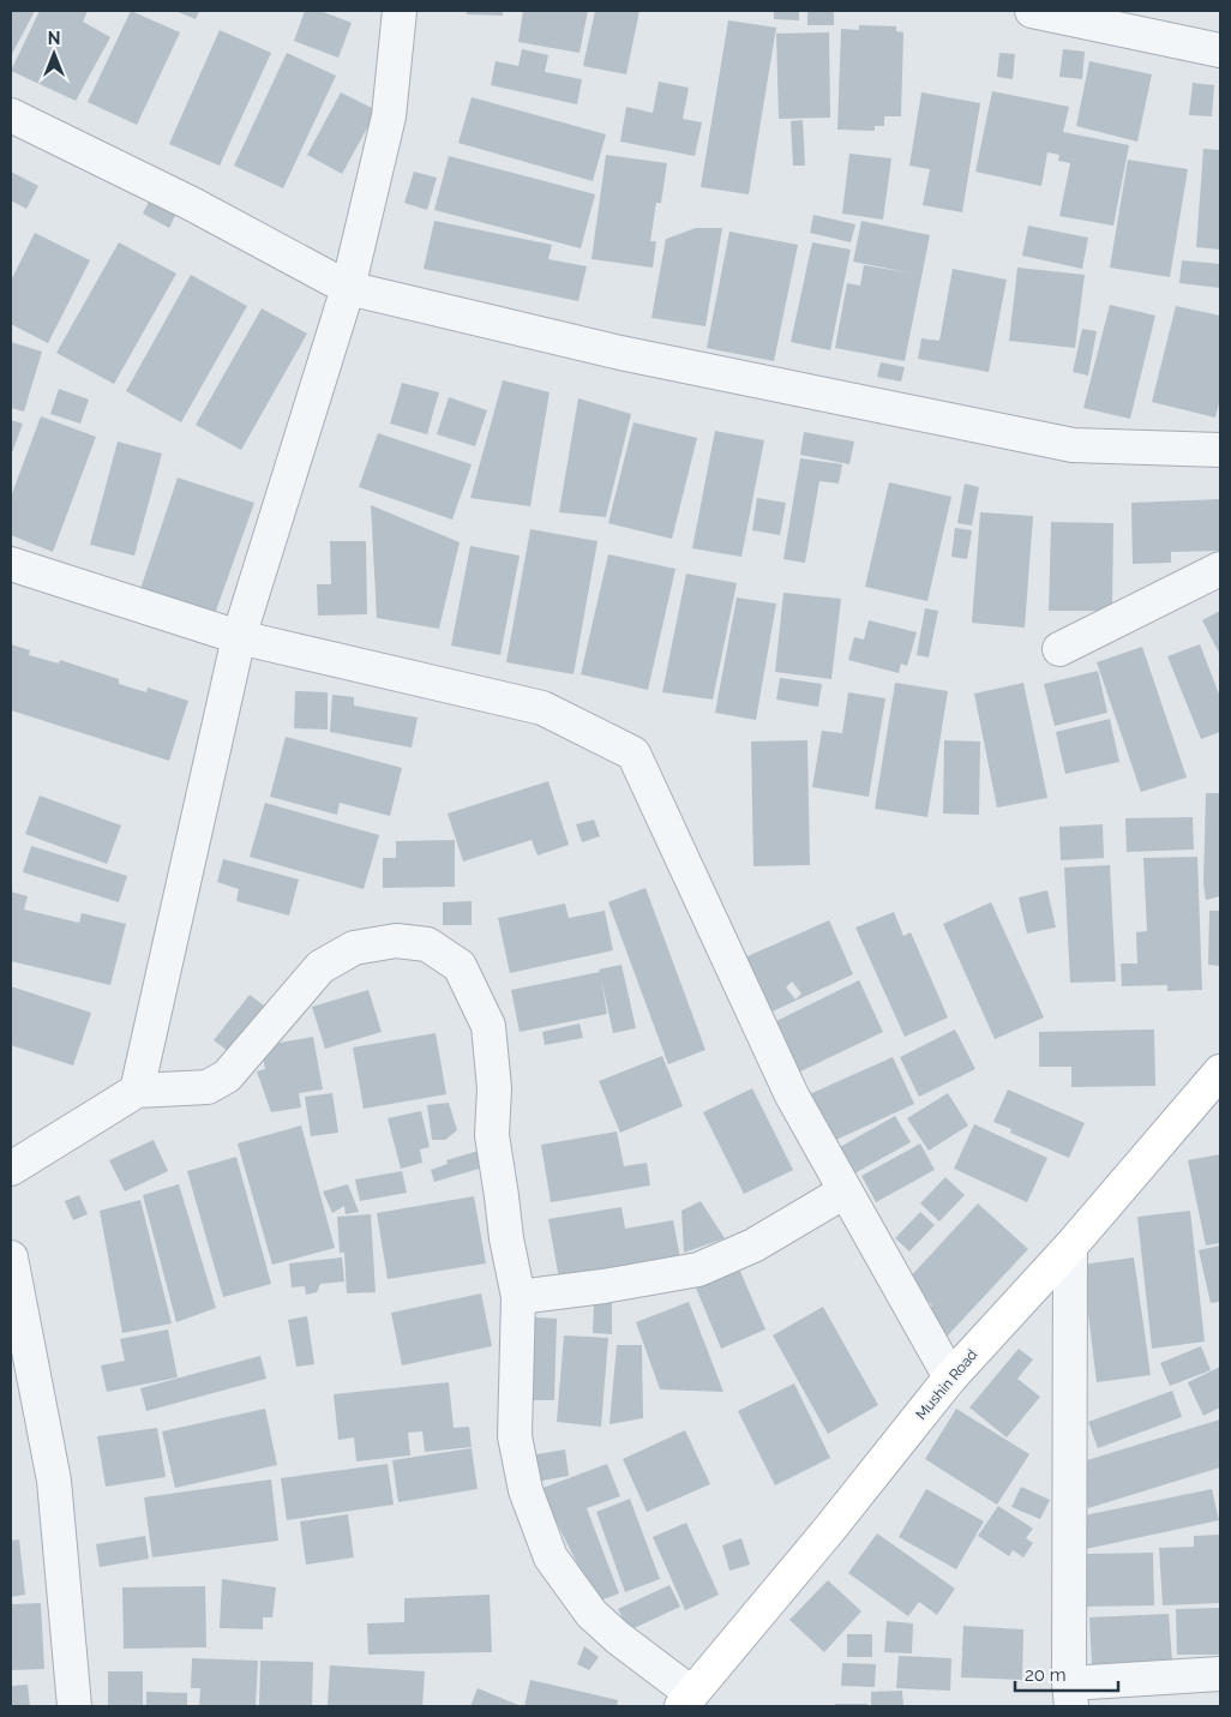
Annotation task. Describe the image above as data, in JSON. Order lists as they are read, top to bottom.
{
  "streets": {
    "main road": ["Mushin Road"]
  },
  "scale_bar": "20 m",
  "north": "top"
}
